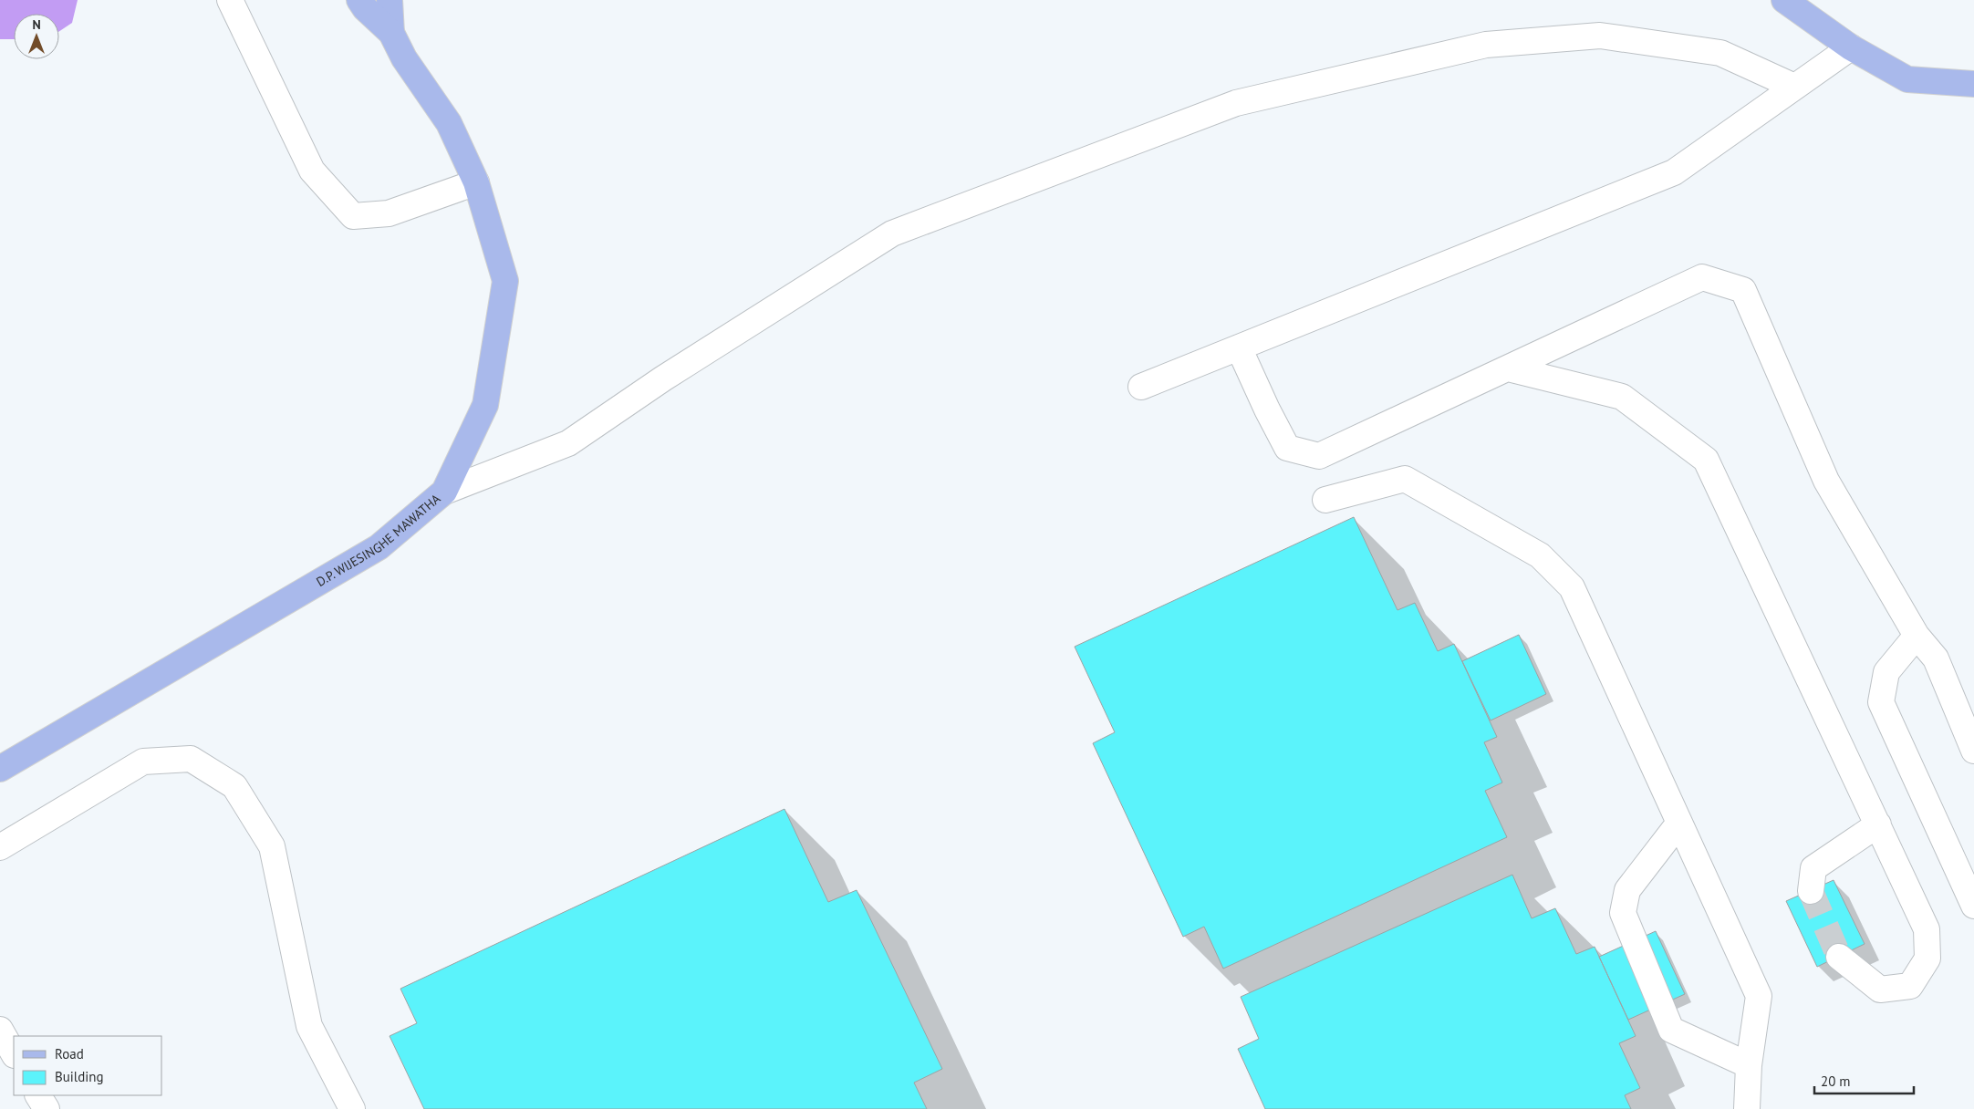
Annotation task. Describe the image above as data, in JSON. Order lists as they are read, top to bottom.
{
  "streets": {
    "main road": ["D.P. WIJESINGHE MAWATHA"]
  },
  "legend": ["Road", "Building"],
  "scale_bar": "20 m",
  "north": "top"
}
